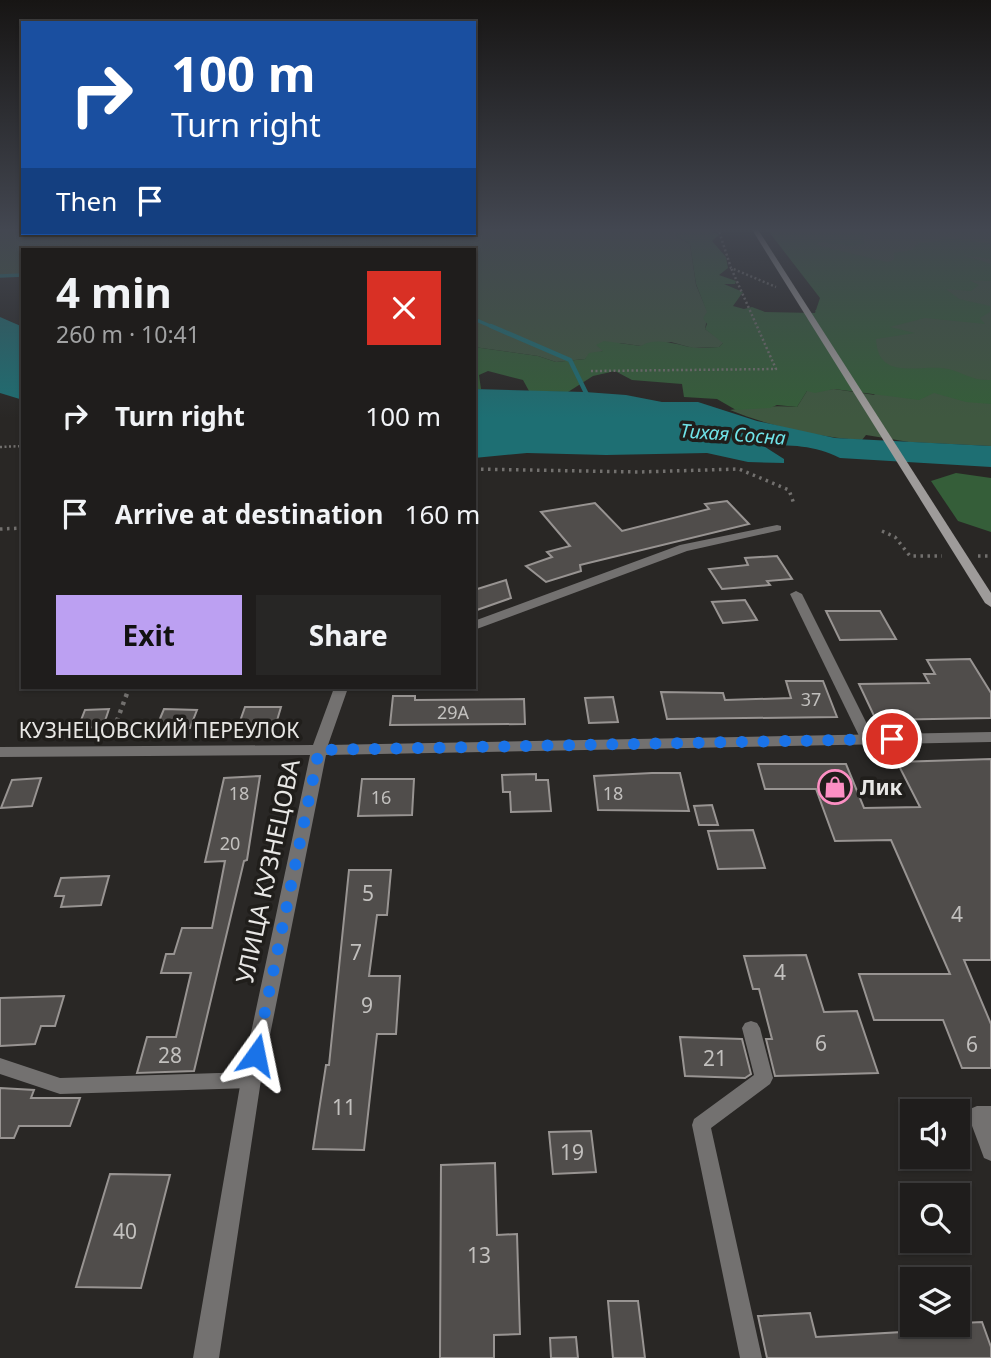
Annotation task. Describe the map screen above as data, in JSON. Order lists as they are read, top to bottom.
{
  "streets": {
    "street": ["КУЗНЕЦОВСКИЙ ПЕРЕУЛОК", "УЛИЦА КУЗНЕЦОВА"]
  },
  "crossings": [
    ["КУЗНЕЦОВСКИЙ ПЕРЕУЛОК", "УЛИЦА КУЗНЕЦОВА"]
  ],
  "water": ["Тихая Сосна"],
  "places": {
    "shop": ["Лик"]
  },
  "house_numbers": [
    "37",
    "29А",
    "18",
    "18",
    "16",
    "20",
    "5",
    "4",
    "7",
    "4",
    "9",
    "6",
    "6",
    "28",
    "21",
    "11",
    "19",
    "40",
    "13"
  ],
  "page": {
    "turn": ["100 m", "Turn right"],
    "then": "Then",
    "heading": ["4 min", "260 m · 10:41"],
    "list": [
      {
        "name": "Turn right",
        "value": "100 m"
      },
      {
        "name": "Arrive at destination",
        "value": "160 m"
      }
    ],
    "buttons": ["Exit", "Share"]
  }
}
